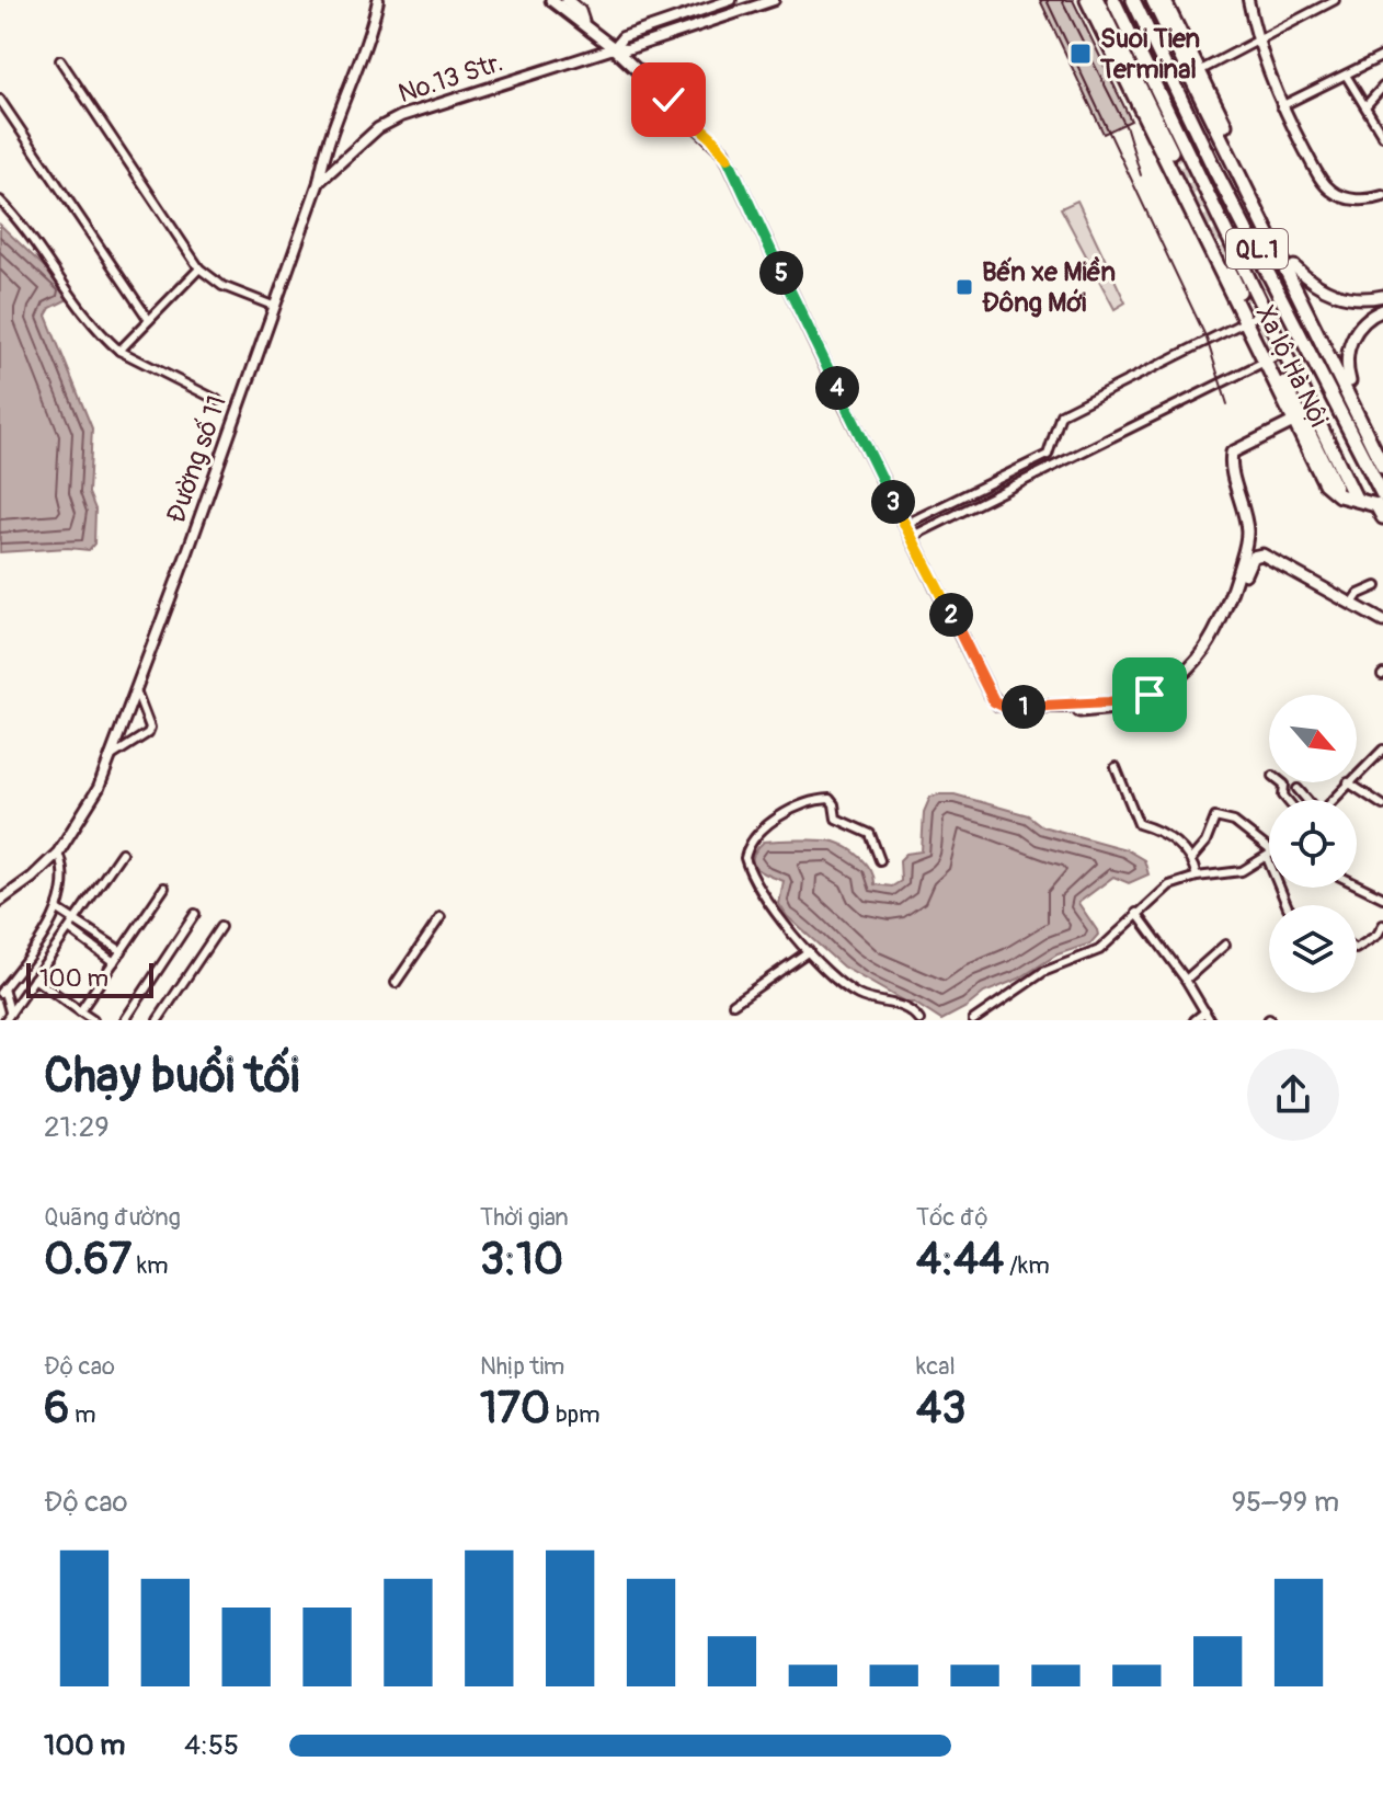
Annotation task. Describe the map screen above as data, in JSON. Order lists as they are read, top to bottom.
{
  "streets": {
    "highway": ["QL.1", "Xa lộ Hà Nội"],
    "street": ["No.13 Str.", "Đường số 11"]
  },
  "crossings": [
    ["No.13 Str.", "Đường số 11"]
  ],
  "places": {
    "transit": ["Suoi Tien Terminal", "Bến xe Miền Đông Mới"]
  },
  "scale_bar": "100 m",
  "north": "bottom right",
  "page": {
    "pins": [
      "5",
      "4",
      "3",
      "2",
      "1"
    ],
    "scale": "100 m",
    "heading": ["Chạy buổi tối", "21:29"],
    "stats": [
      ["Quãng đường", "0.67 km"],
      ["Thời gian", "3:10"],
      ["Tốc độ", "4:44 /km"],
      ["Độ cao", "6 m"],
      ["Nhịp tim", "170 bpm"],
      ["kcal", "43"]
    ],
    "chart": ["Độ cao", "95–99 m"],
    "list": [
      {
        "name": "100 m",
        "note": "4:55"
      }
    ]
  }
}
